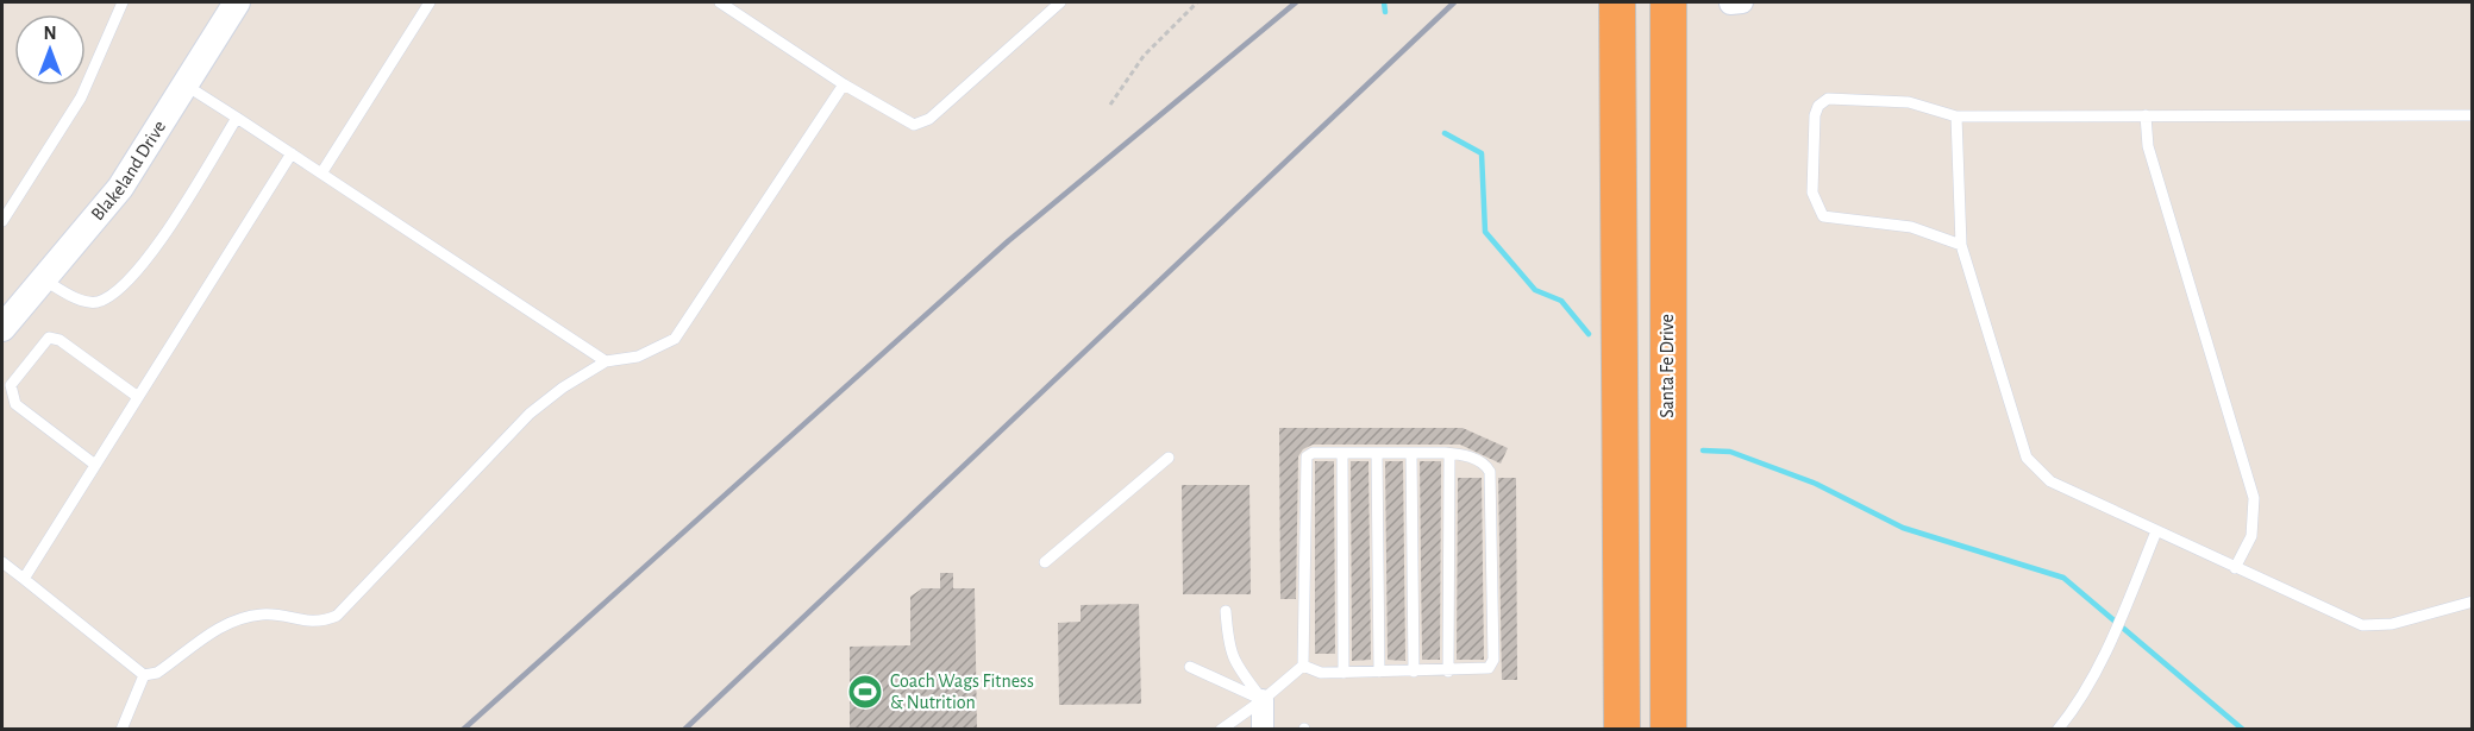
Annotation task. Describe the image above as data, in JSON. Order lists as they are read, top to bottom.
{
  "streets": {
    "highway": ["Santa Fe Drive"],
    "street": ["Blakeland Drive"]
  },
  "places": {
    "sports": ["Coach Wags Fitness & Nutrition"]
  },
  "north": "top"
}
